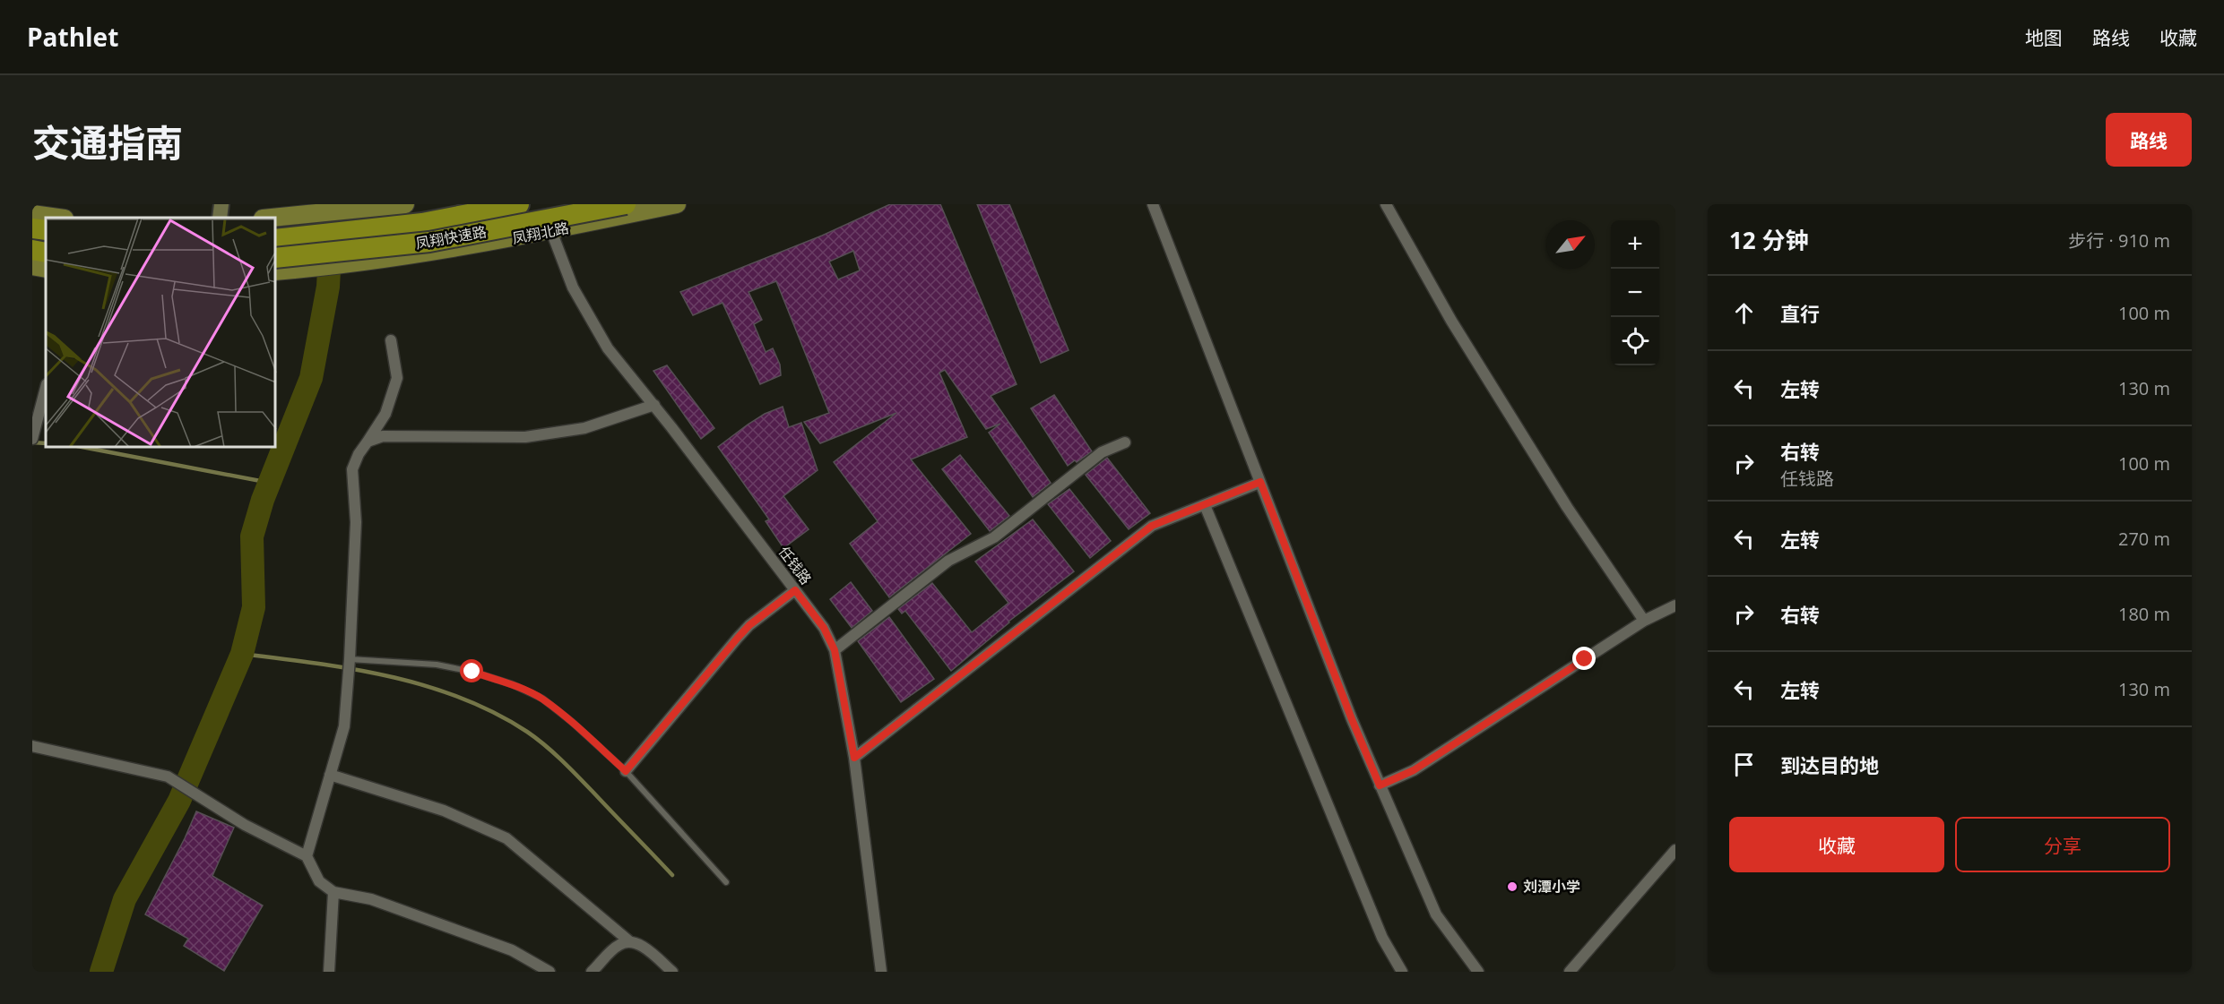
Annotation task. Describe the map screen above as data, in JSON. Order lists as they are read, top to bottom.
{
  "streets": {
    "highway": ["凤翔快速路"],
    "main road": ["凤翔北路"],
    "street": ["任钱路"]
  },
  "crossings": [
    ["凤翔北路", "任钱路"]
  ],
  "places": ["刘潭小学"],
  "north": "top right",
  "page": {
    "header": "Pathlet",
    "nav": ["地图", "路线", "收藏"],
    "title": "交通指南",
    "buttons": [
      "路线",
      ["收藏", "分享"]
    ],
    "heading": ["12 分钟", "步行 · 910 m"],
    "map_buttons": ["+", "−"],
    "list": [
      ["直行", "100 m"],
      ["左转", "130 m"],
      ["右转", "任钱路", "100 m"],
      ["左转", "270 m"],
      ["右转", "180 m"],
      ["左转", "130 m"],
      "到达目的地"
    ]
  }
}
